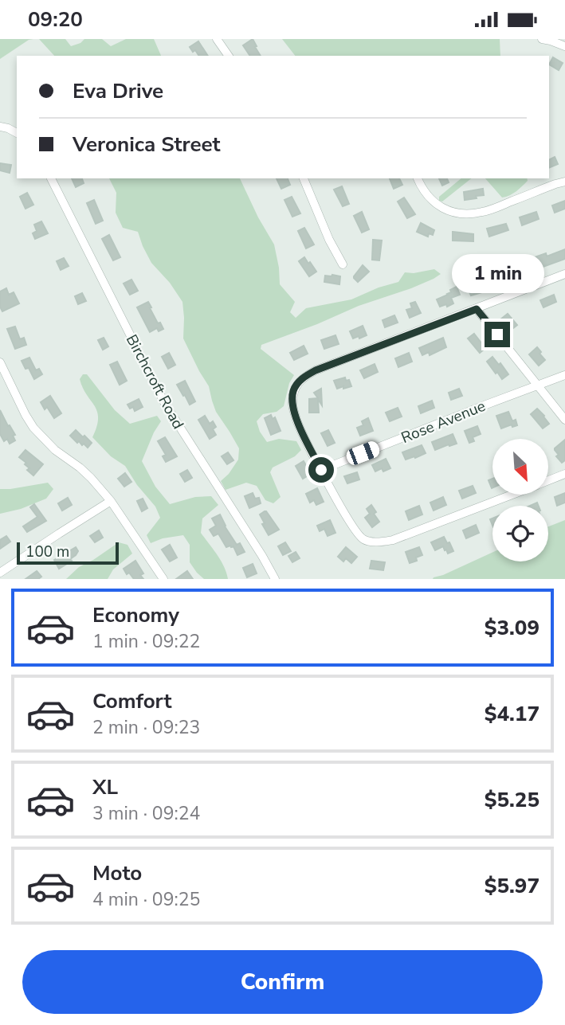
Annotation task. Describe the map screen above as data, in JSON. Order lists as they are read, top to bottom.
{
  "streets": {
    "street": ["Birchcroft Road", "Rose Avenue"]
  },
  "scale_bar": "100 m",
  "north": "bottom right",
  "page": {
    "status": "09:20",
    "banner": ["Eva Drive", "Veronica Street"],
    "bubble": "1 min",
    "scale": "100 m",
    "list": [
      {
        "name": "Economy",
        "note": "1 min · 09:22",
        "value": "$3.09"
      },
      {
        "name": "Comfort",
        "note": "2 min · 09:23",
        "value": "$4.17"
      },
      {
        "name": "XL",
        "note": "3 min · 09:24",
        "value": "$5.25"
      },
      {
        "name": "Moto",
        "note": "4 min · 09:25",
        "value": "$5.97"
      }
    ],
    "buttons": "Confirm"
  }
}
